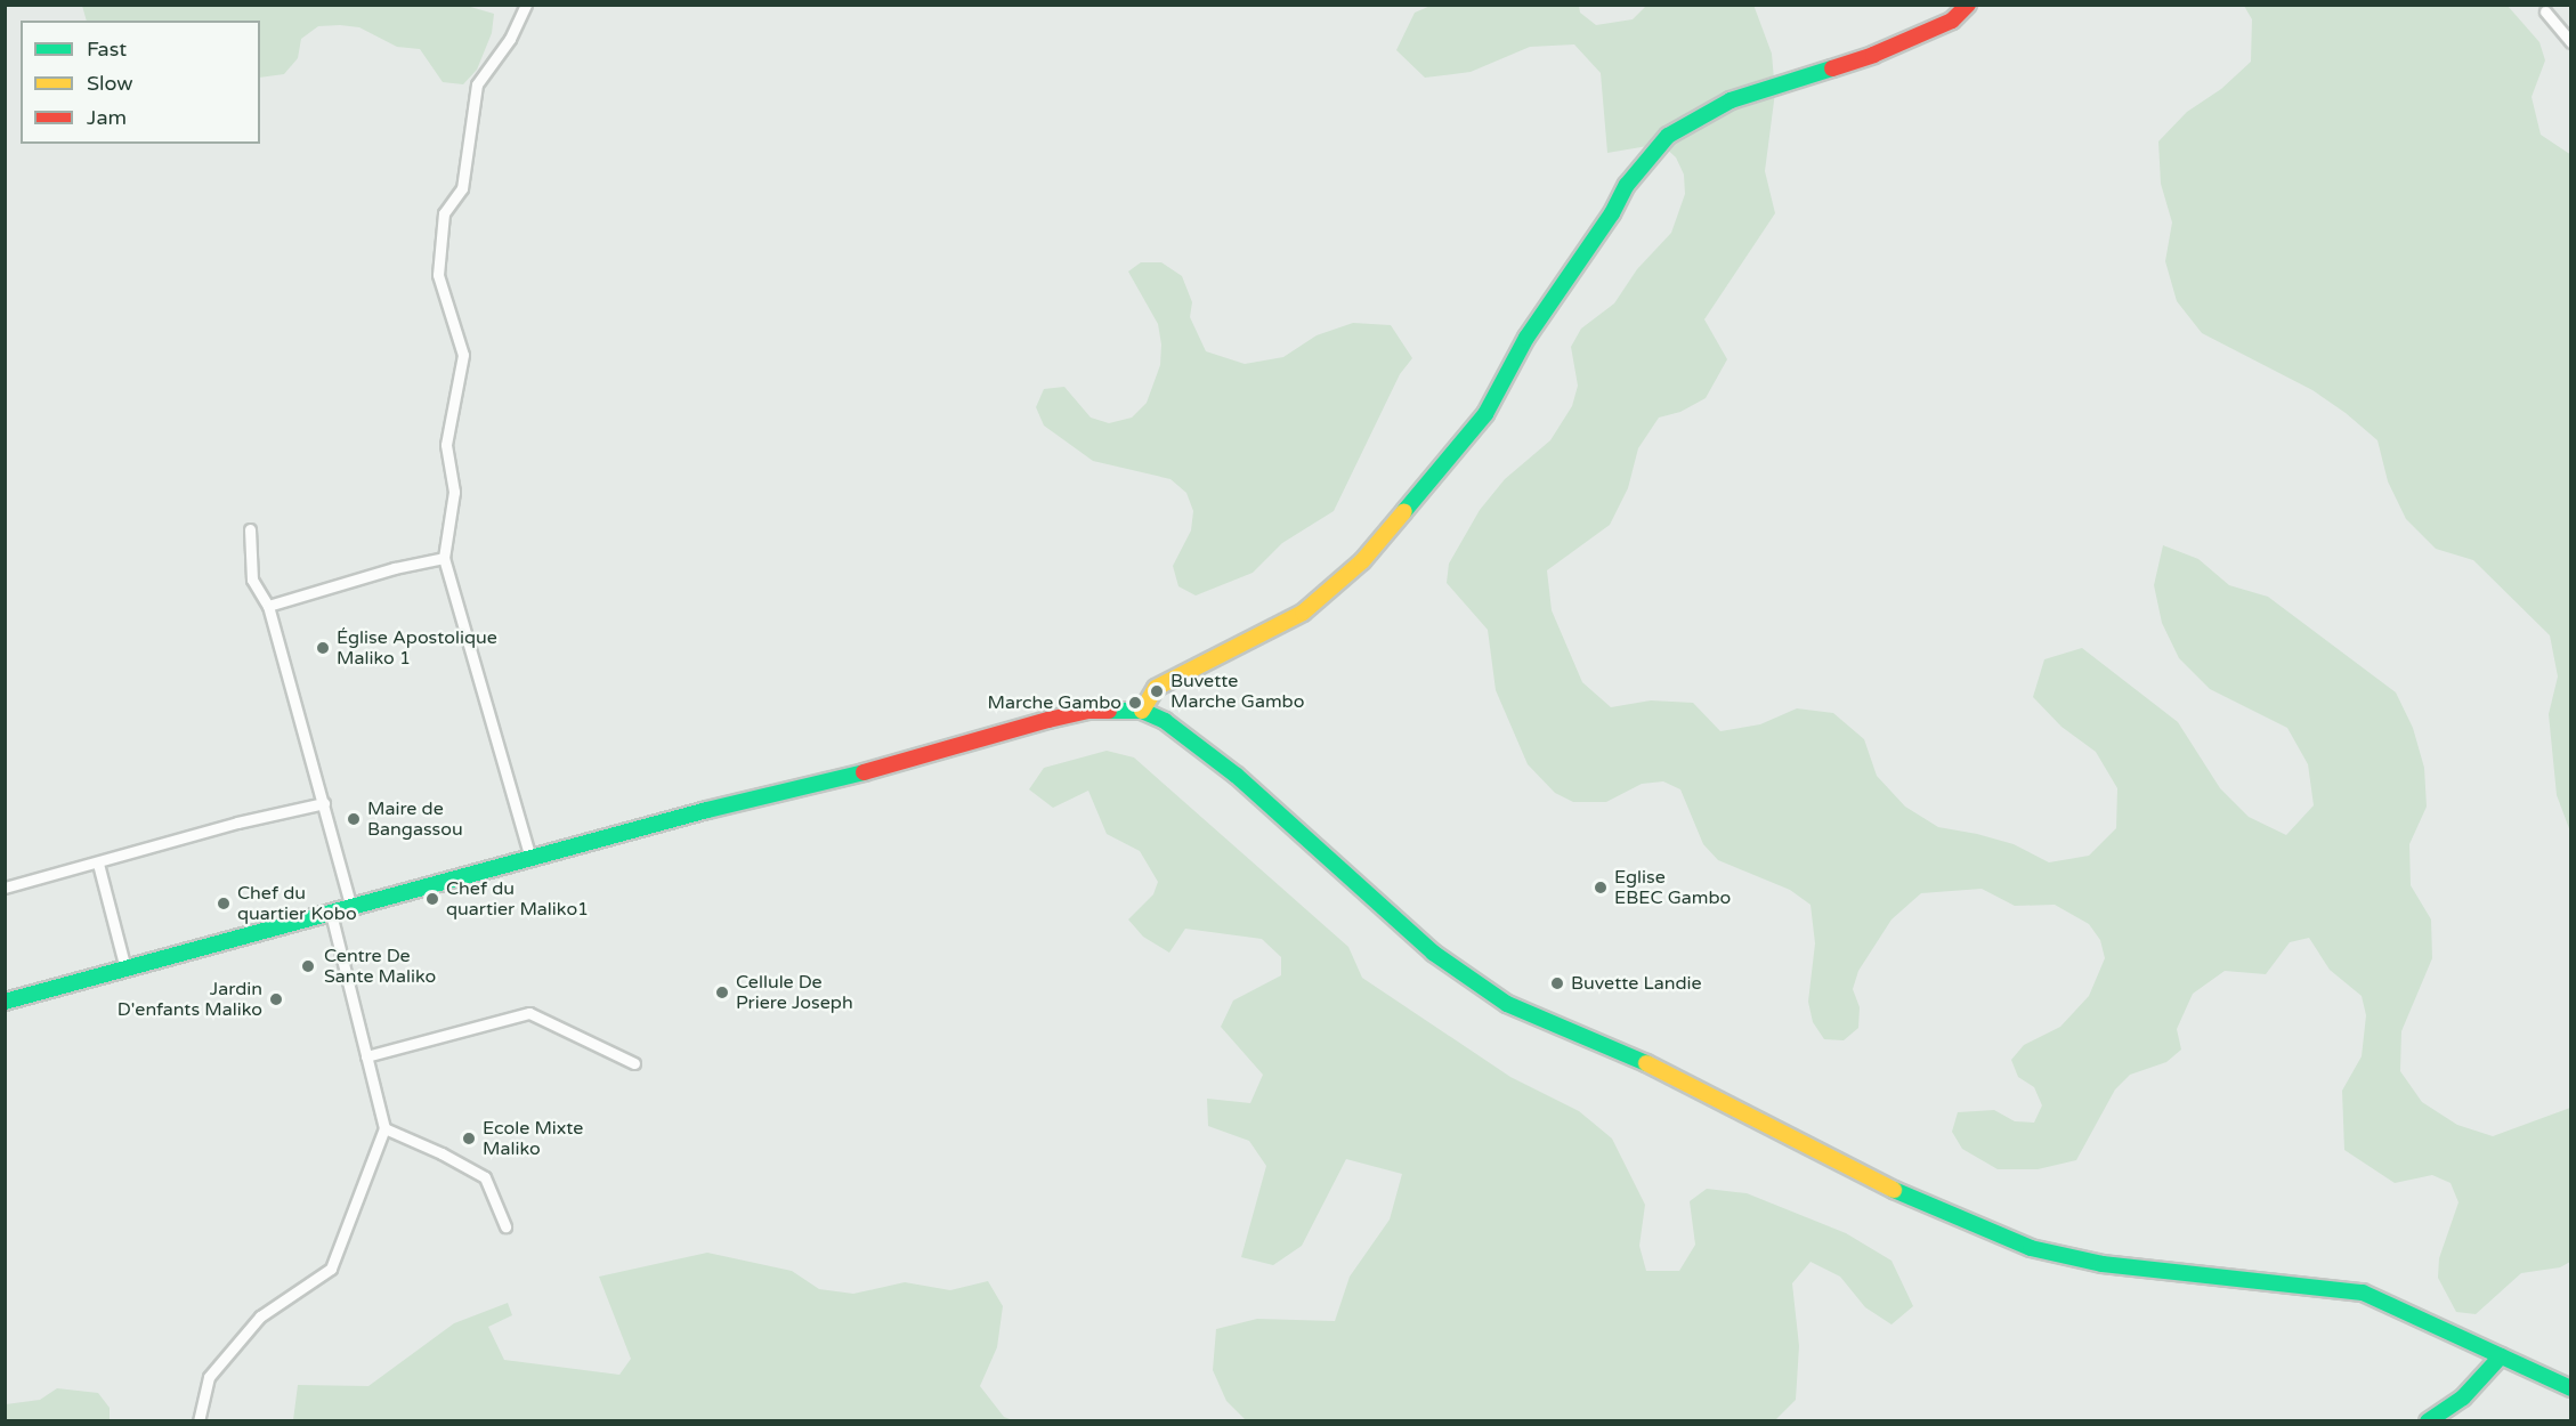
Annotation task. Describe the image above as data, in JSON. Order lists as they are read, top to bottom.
{
  "places": [
    "Église Apostolique Maliko 1",
    "Buvette Marche Gambo",
    "Marche Gambo",
    "Maire de Bangassou",
    "Eglise EBEC Gambo",
    "Chef du quartier Maliko1",
    "Chef du quartier Kobo",
    "Centre De Sante Maliko",
    "Buvette Landie",
    "Cellule De Priere Joseph",
    "Jardin D'enfants Maliko",
    "Ecole Mixte Maliko"
  ],
  "legend": ["Fast", "Slow", "Jam"]
}
